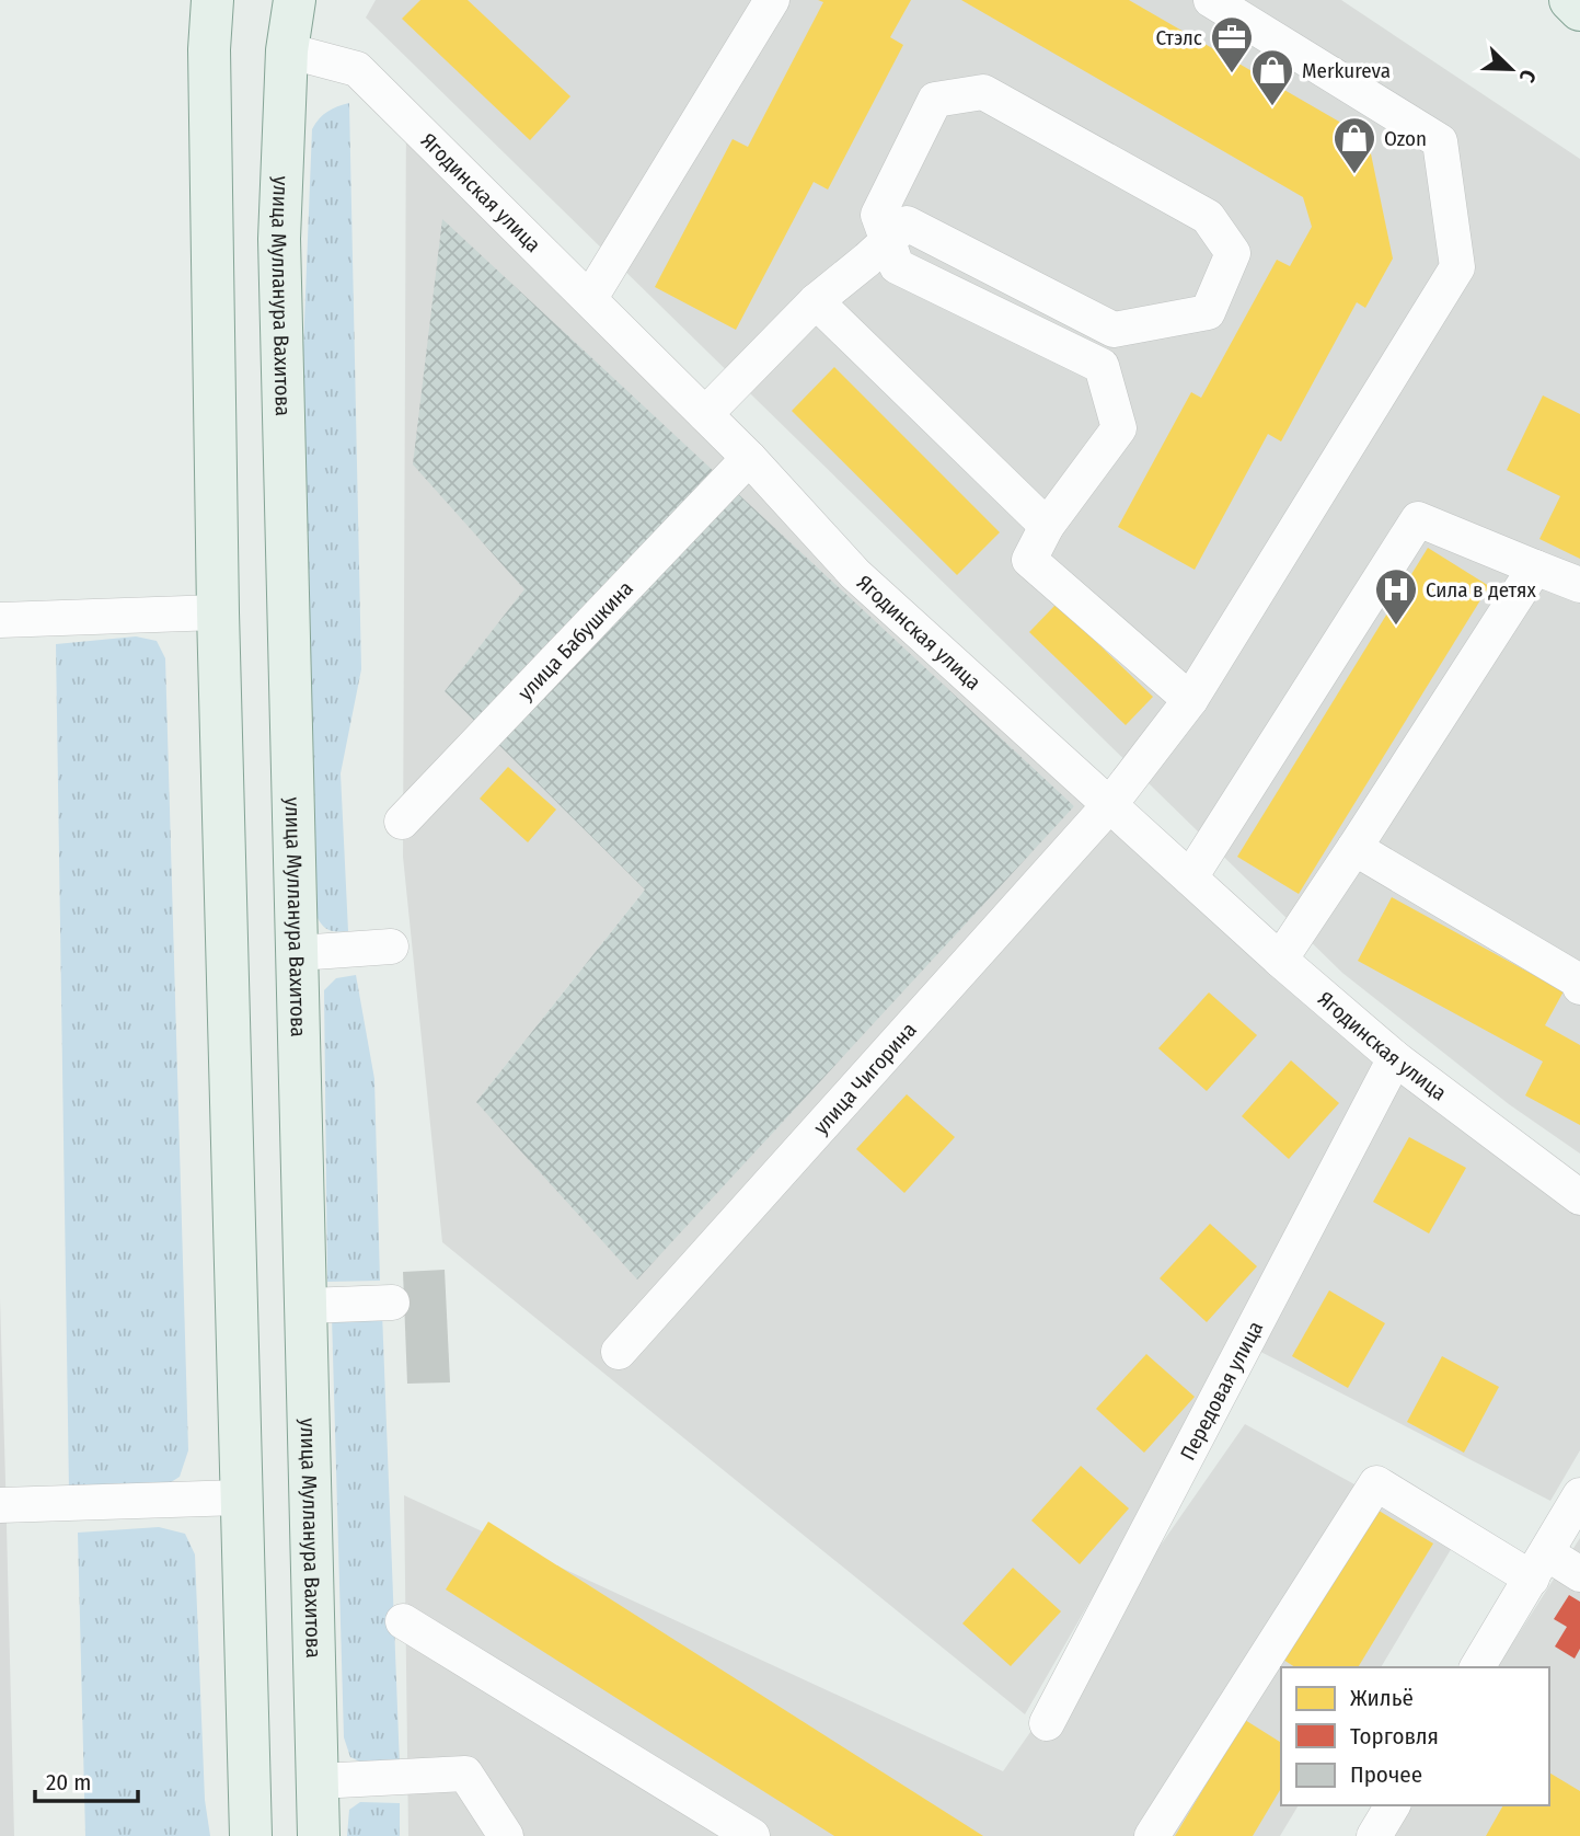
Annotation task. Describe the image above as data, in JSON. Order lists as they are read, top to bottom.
{
  "streets": {
    "main road": ["улица Мулланура Вахитова"],
    "street": [
      "Ягодинская улица",
      "улица Бабушкина",
      "улица Чигорина",
      "Передовая улица"
    ]
  },
  "crossings": [
    ["Ягодинская улица", "улица Мулланура Вахитова"],
    ["Ягодинская улица", "улица Бабушкина"],
    ["Ягодинская улица", "улица Чигорина"],
    ["Ягодинская улица", "Передовая улица"]
  ],
  "places": {
    "office": ["Стэлс"],
    "shop": ["Merkureva", "Ozon"],
    "hospital": ["Сила в детях"]
  },
  "legend": ["Жильё", "Торговля", "Прочее"],
  "scale_bar": "20 m",
  "north": "bottom right"
}
